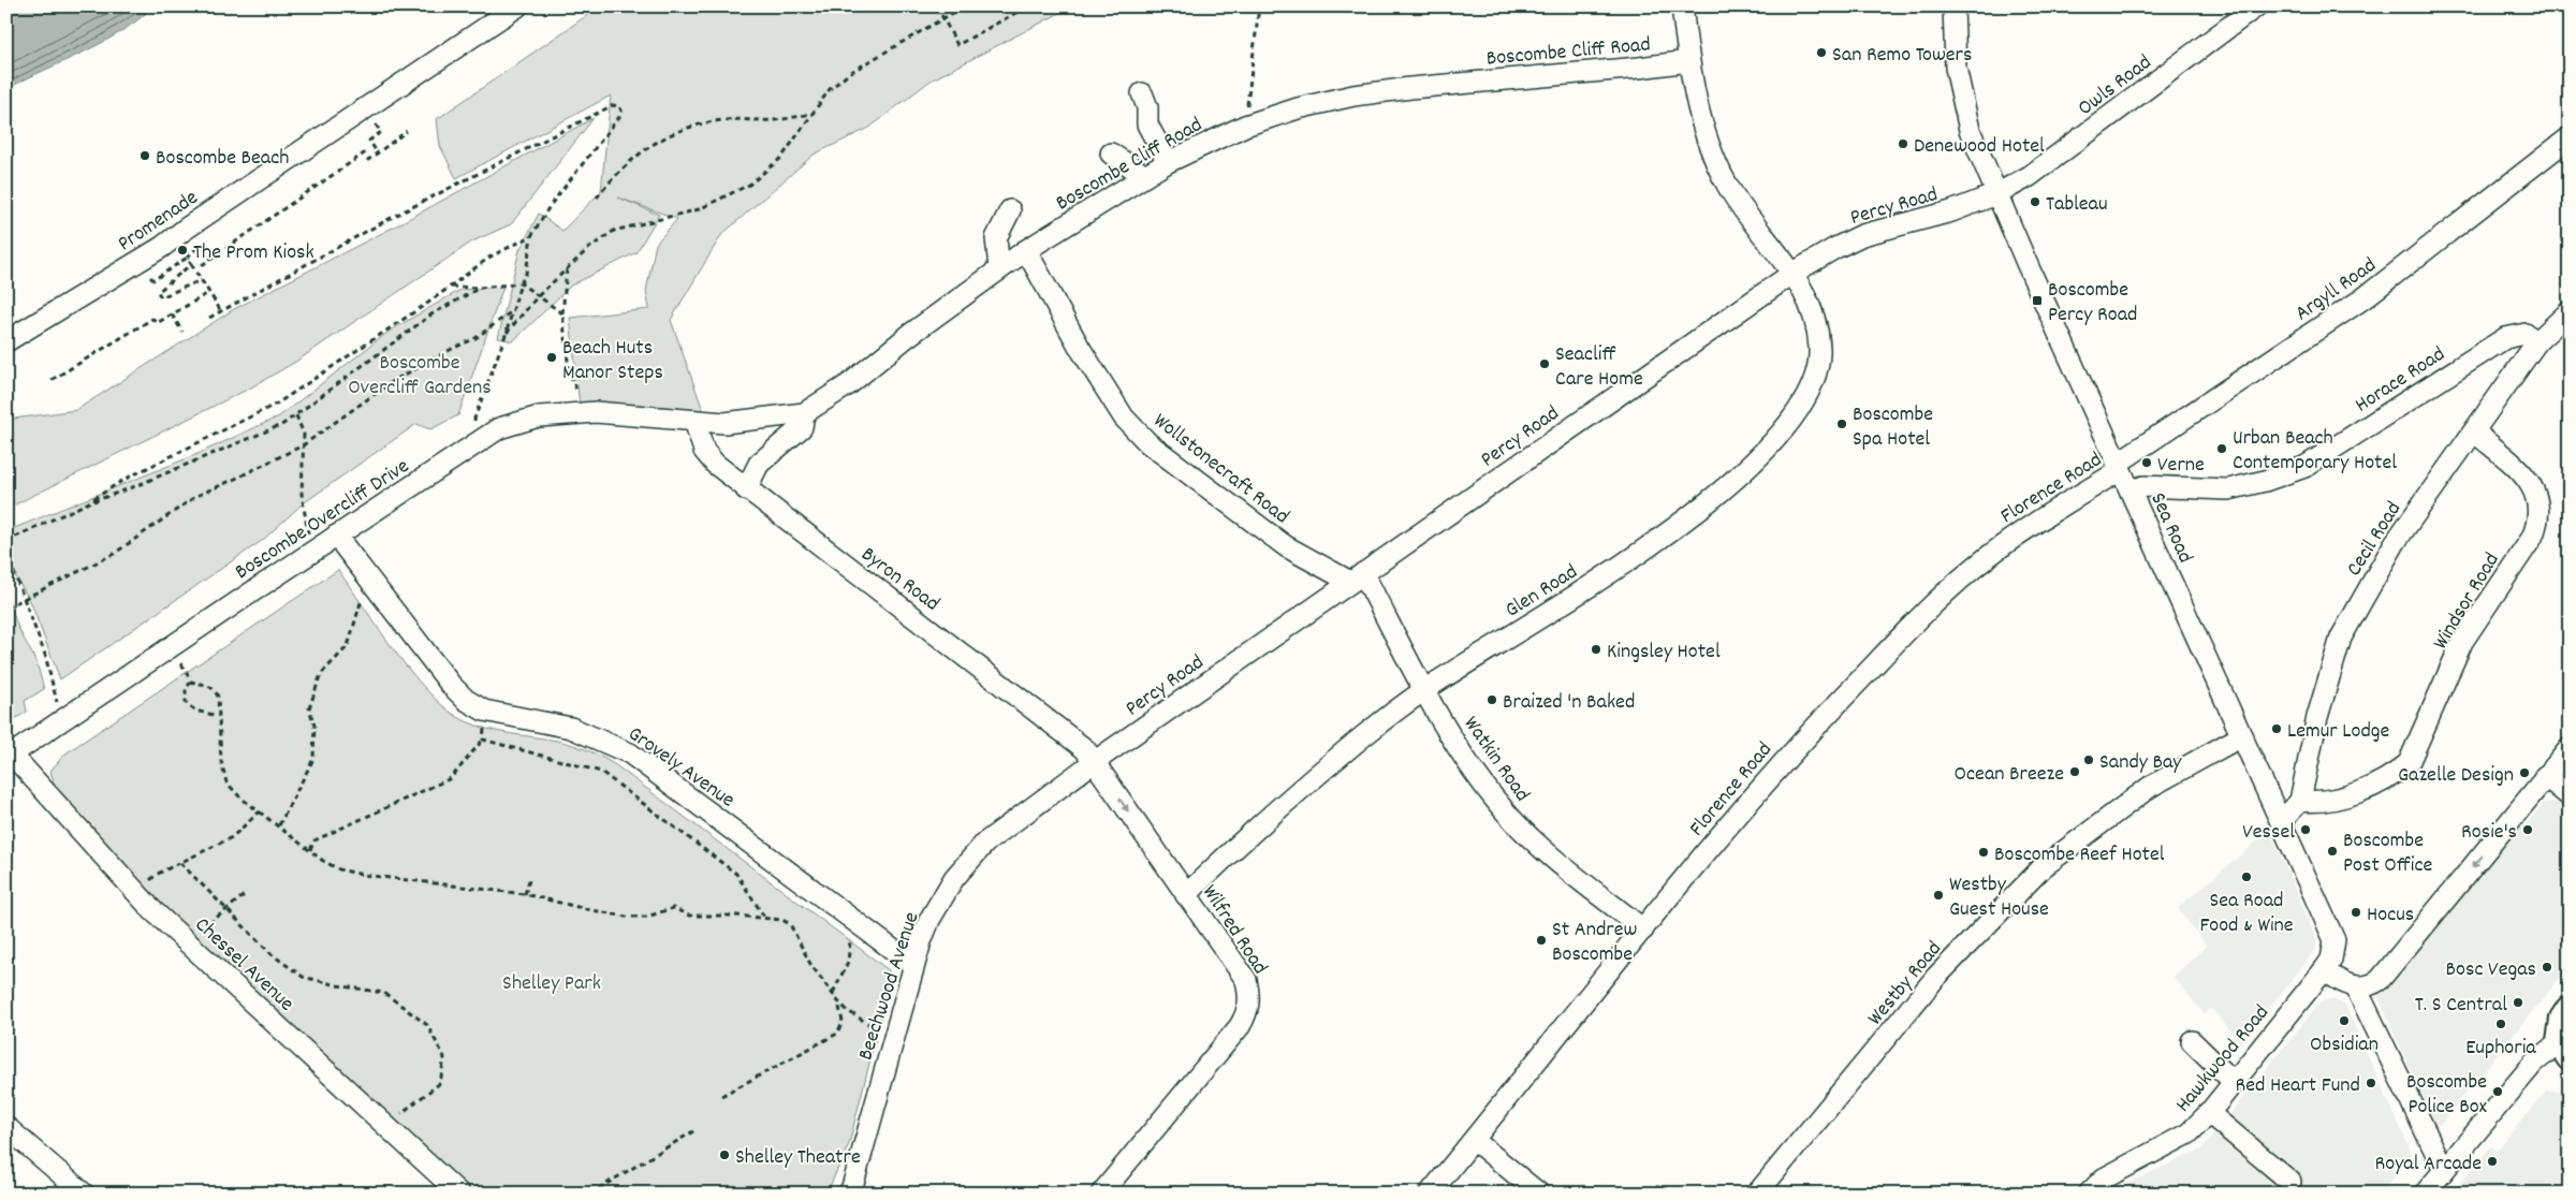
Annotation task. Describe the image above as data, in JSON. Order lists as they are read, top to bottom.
{
  "streets": {
    "street": [
      "Boscombe Cliff Road",
      "Owls Road",
      "Percy Road",
      "Promenade",
      "Argyll Road",
      "Horace Road",
      "Wollstonecraft Road",
      "Florence Road",
      "Boscombe Overcliff Drive",
      "Sea Road",
      "Cecil Road",
      "Byron Road",
      "Glen Road",
      "Windsor Road",
      "Watkin Road",
      "Grovely Avenue",
      "Wilfred Road",
      "Chessel Avenue",
      "Westby Road",
      "Beechwood Avenue",
      "Hawkwood Road"
    ]
  },
  "crossings": [
    ["Boscombe Cliff Road", "Wollstonecraft Road"],
    ["Boscombe Cliff Road", "Boscombe Overcliff Drive"],
    ["Boscombe Cliff Road", "Byron Road"],
    ["Boscombe Cliff Road", "Glen Road"],
    ["Owls Road", "Percy Road"],
    ["Owls Road", "Sea Road"],
    ["Percy Road", "Wollstonecraft Road"],
    ["Percy Road", "Sea Road"],
    ["Percy Road", "Byron Road"],
    ["Percy Road", "Glen Road"],
    ["Percy Road", "Watkin Road"],
    ["Percy Road", "Wilfred Road"],
    ["Percy Road", "Beechwood Avenue"],
    ["Argyll Road", "Florence Road"],
    ["Argyll Road", "Sea Road"],
    ["Horace Road", "Sea Road"],
    ["Horace Road", "Cecil Road"],
    ["Wollstonecraft Road", "Watkin Road"],
    ["Florence Road", "Sea Road"],
    ["Florence Road", "Watkin Road"],
    ["Boscombe Overcliff Drive", "Byron Road"],
    ["Boscombe Overcliff Drive", "Grovely Avenue"],
    ["Boscombe Overcliff Drive", "Chessel Avenue"],
    ["Sea Road", "Westby Road"],
    ["Sea Road", "Hawkwood Road"],
    ["Cecil Road", "Windsor Road"],
    ["Byron Road", "Wilfred Road"],
    ["Byron Road", "Beechwood Avenue"],
    ["Glen Road", "Watkin Road"],
    ["Glen Road", "Wilfred Road"],
    ["Grovely Avenue", "Beechwood Avenue"],
    ["Wilfred Road", "Beechwood Avenue"]
  ],
  "parks": ["Boscombe Overcliff Gardens", "Shelley Park"],
  "places": {
    "other": [
      "San Remo Towers",
      "Denewood Hotel",
      "Boscombe Beach",
      "Tableau",
      "The Prom Kiosk",
      "Beach Huts Manor Steps",
      "Seacliff Care Home",
      "Boscombe Spa Hotel",
      "Urban Beach Contemporary Hotel",
      "Verne",
      "Kingsley Hotel",
      "Braized 'n Baked",
      "Lemur Lodge",
      "Sandy Bay",
      "Ocean Breeze",
      "Gazelle Design",
      "Vessel",
      "Rosie's",
      "Boscombe Post Office",
      "Boscombe Reef Hotel",
      "Sea Road Food & Wine",
      "Westby Guest House",
      "Hocus",
      "St Andrew Boscombe",
      "Bosc Vegas",
      "T. S Central",
      "Obsidian",
      "Euphoria",
      "Red Heart Fund",
      "Boscombe Police Box",
      "Shelley Theatre",
      "Royal Arcade"
    ],
    "transit": ["Boscombe Percy Road"]
  }
}
